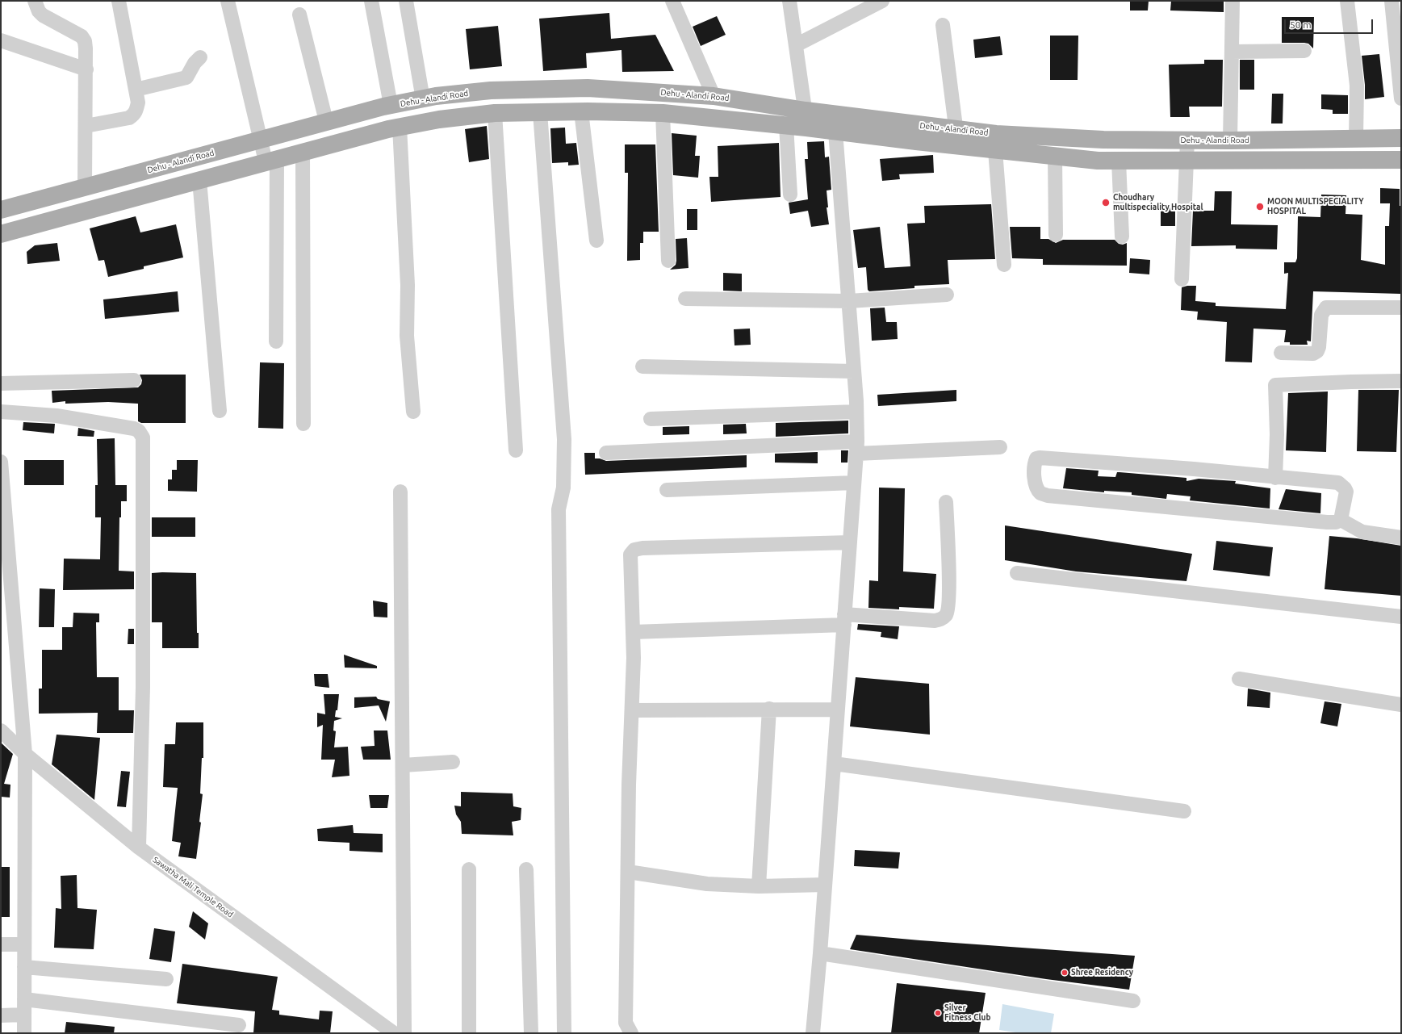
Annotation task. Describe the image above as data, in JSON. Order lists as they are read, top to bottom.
{
  "streets": {
    "main road": ["Dehu - Alandi Road"],
    "street": ["Sawatha Mali Temple Road"]
  },
  "places": [
    "Choudhary multispeciality Hospital",
    "MOON MULTISPECIALITY HOSPITAL",
    "Shree Residency",
    "Silver Fitness Club"
  ],
  "scale_bar": "50 m"
}
